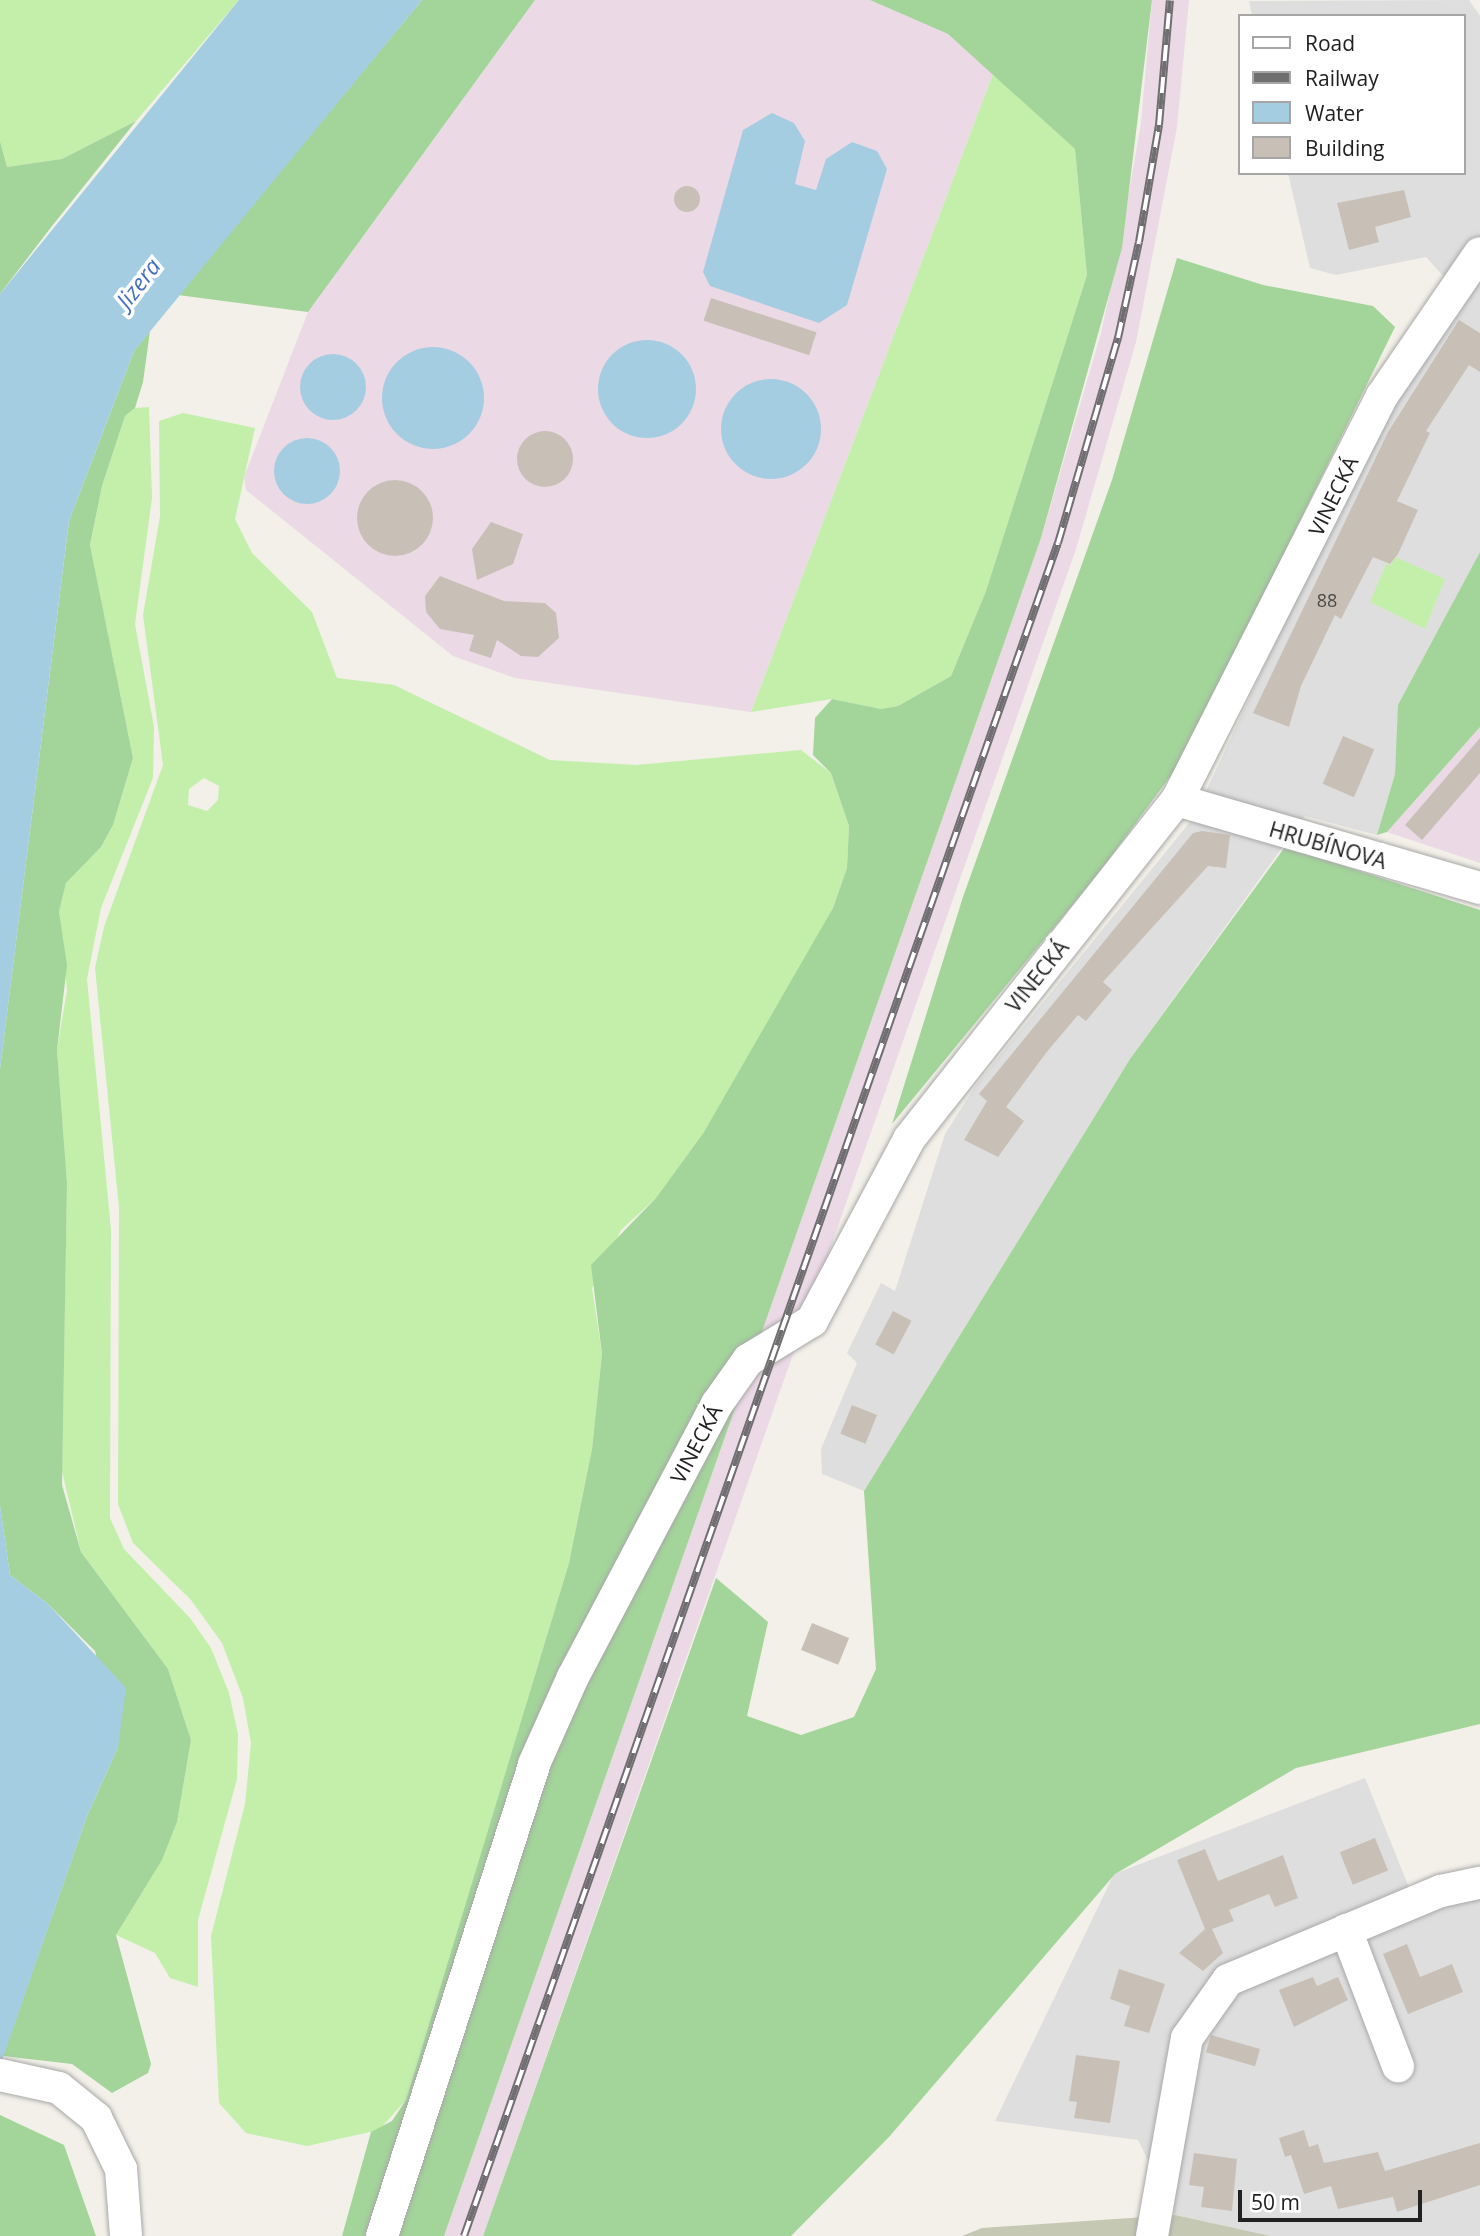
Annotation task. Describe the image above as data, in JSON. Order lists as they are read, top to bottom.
{
  "streets": {
    "street": ["VINECKÁ", "HRUBÍNOVA"]
  },
  "crossings": [
    ["VINECKÁ", "HRUBÍNOVA"]
  ],
  "water": ["Jizera"],
  "house_numbers": ["88"],
  "legend": [
    "Road",
    "Railway",
    "Water",
    "Building"
  ],
  "scale_bar": "50 m"
}
